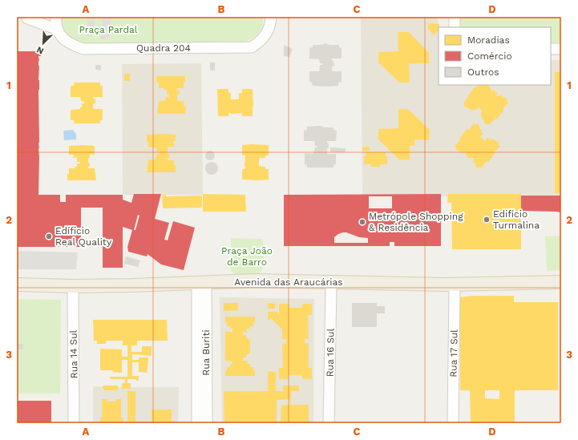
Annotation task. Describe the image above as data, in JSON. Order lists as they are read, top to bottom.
{
  "streets": {
    "main road": ["Avenida das Araucárias"],
    "street": [
      "Quadra 204",
      "Rua Buriti",
      "Rua 16 Sul",
      "Rua 17 Sul",
      "Rua 14 Sul"
    ]
  },
  "crossings": [
    ["Avenida das Araucárias", "Rua Buriti"],
    ["Avenida das Araucárias", "Rua 16 Sul"],
    ["Avenida das Araucárias", "Rua 17 Sul"],
    ["Avenida das Araucárias", "Rua 14 Sul"]
  ],
  "parks": ["Praça Pardal", "Praça João de Barro"],
  "places": ["Edifício Turmalina", "Metrópole Shopping & Residência", "Edíficio Real Quality"],
  "legend": ["Moradias", "Comércio", "Outros"],
  "north": "bottom left",
  "grid": {
    "columns": [
      "A",
      "B",
      "C",
      "D"
    ],
    "rows": ["1", "2", "3"]
  }
}
